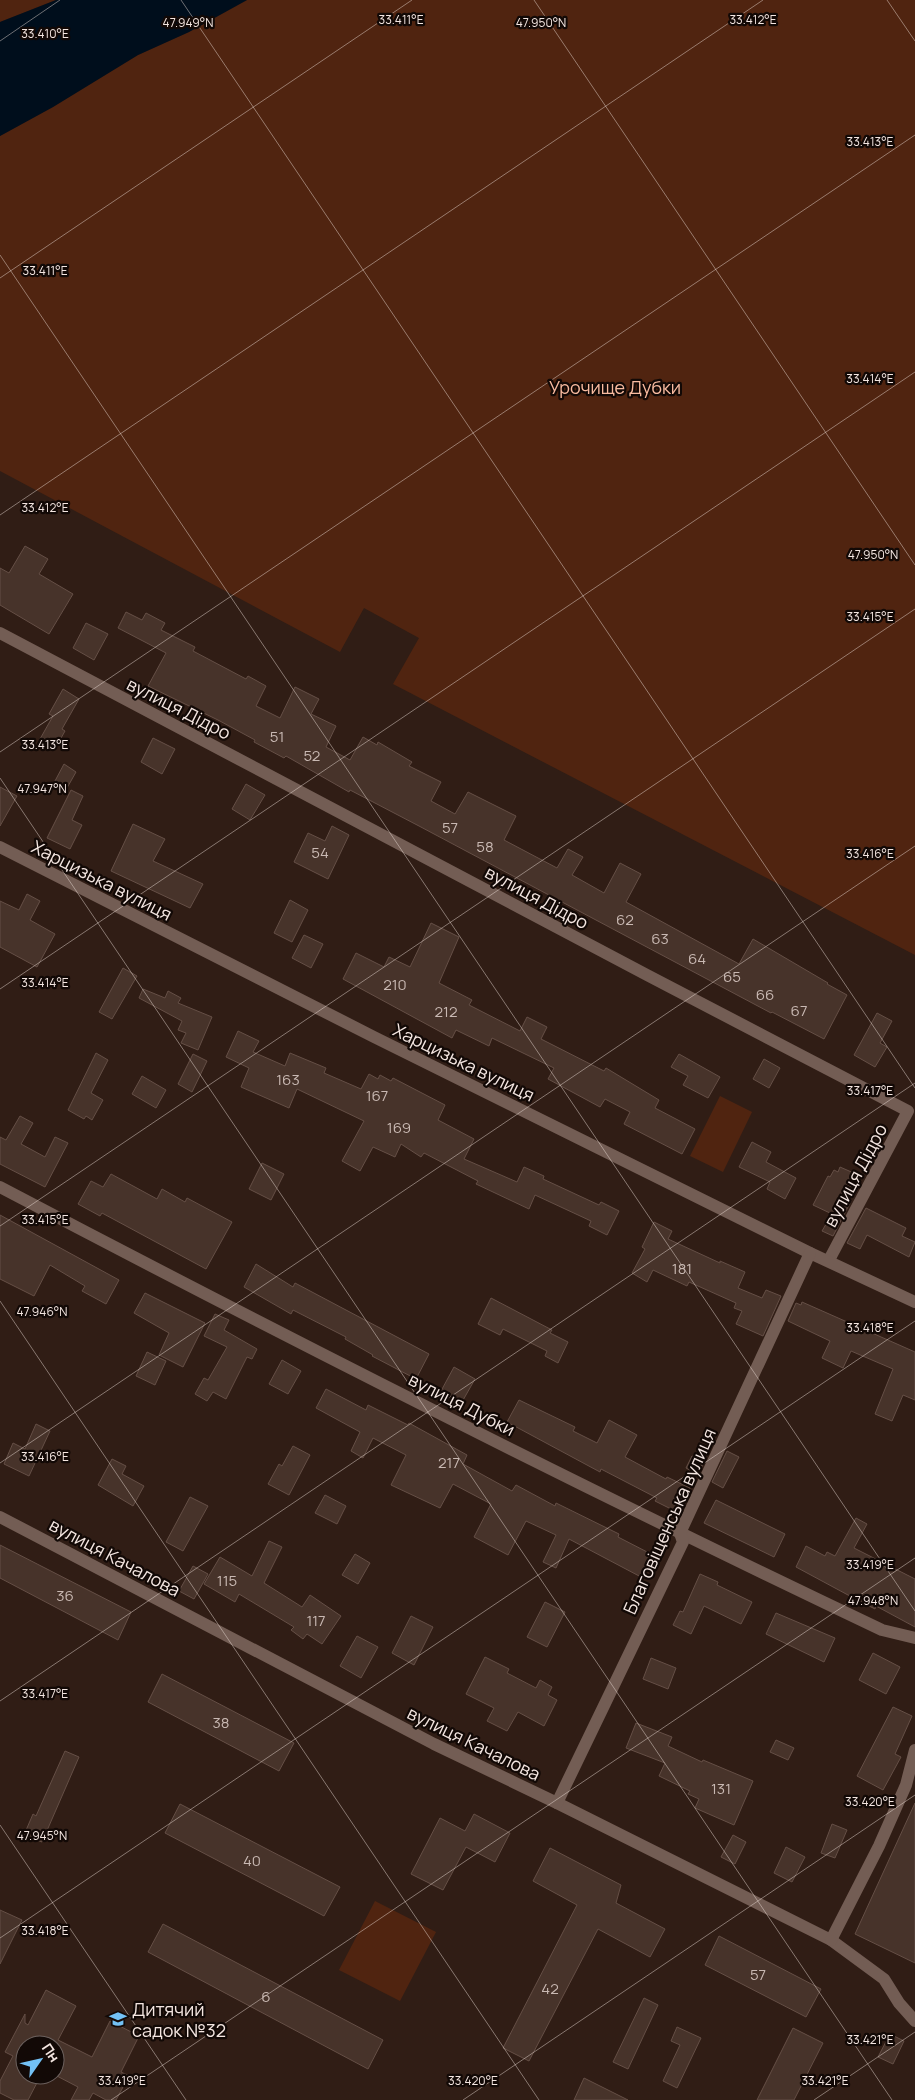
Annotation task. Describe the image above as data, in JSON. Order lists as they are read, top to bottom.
{
  "streets": {
    "street": [
      "вулиця Дідро",
      "Харцизька вулиця",
      "вулиця Дубки",
      "Благовіщенська вулиця",
      "вулиця Качалова"
    ]
  },
  "crossings": [
    ["вулиця Дідро", "Харцизька вулиця"],
    ["Харцизька вулиця", "Благовіщенська вулиця"],
    ["вулиця Дубки", "Благовіщенська вулиця"],
    ["Благовіщенська вулиця", "вулиця Качалова"]
  ],
  "parks": ["Урочище Дубки"],
  "places": {
    "school or university": ["Дитячий садок №32"]
  },
  "house_numbers": [
    "51",
    "52",
    "57",
    "58",
    "54",
    "62",
    "63",
    "64",
    "65",
    "210",
    "66",
    "67",
    "212",
    "163",
    "167",
    "169",
    "181",
    "217",
    "115",
    "36",
    "117",
    "38",
    "131",
    "40",
    "57",
    "42",
    "6"
  ],
  "north": "top right",
  "coordinates": [
    "33.411°E",
    "33.412°E",
    "47.949°N",
    "47.950°N",
    "33.410°E",
    "33.413°E",
    "33.414°E",
    "33.415°E",
    "47.947°N",
    "33.416°E",
    "33.417°E",
    "47.946°N",
    "33.418°E",
    "33.419°E",
    "47.948°N",
    "33.420°E",
    "47.945°N",
    "33.421°E"
  ]
}
